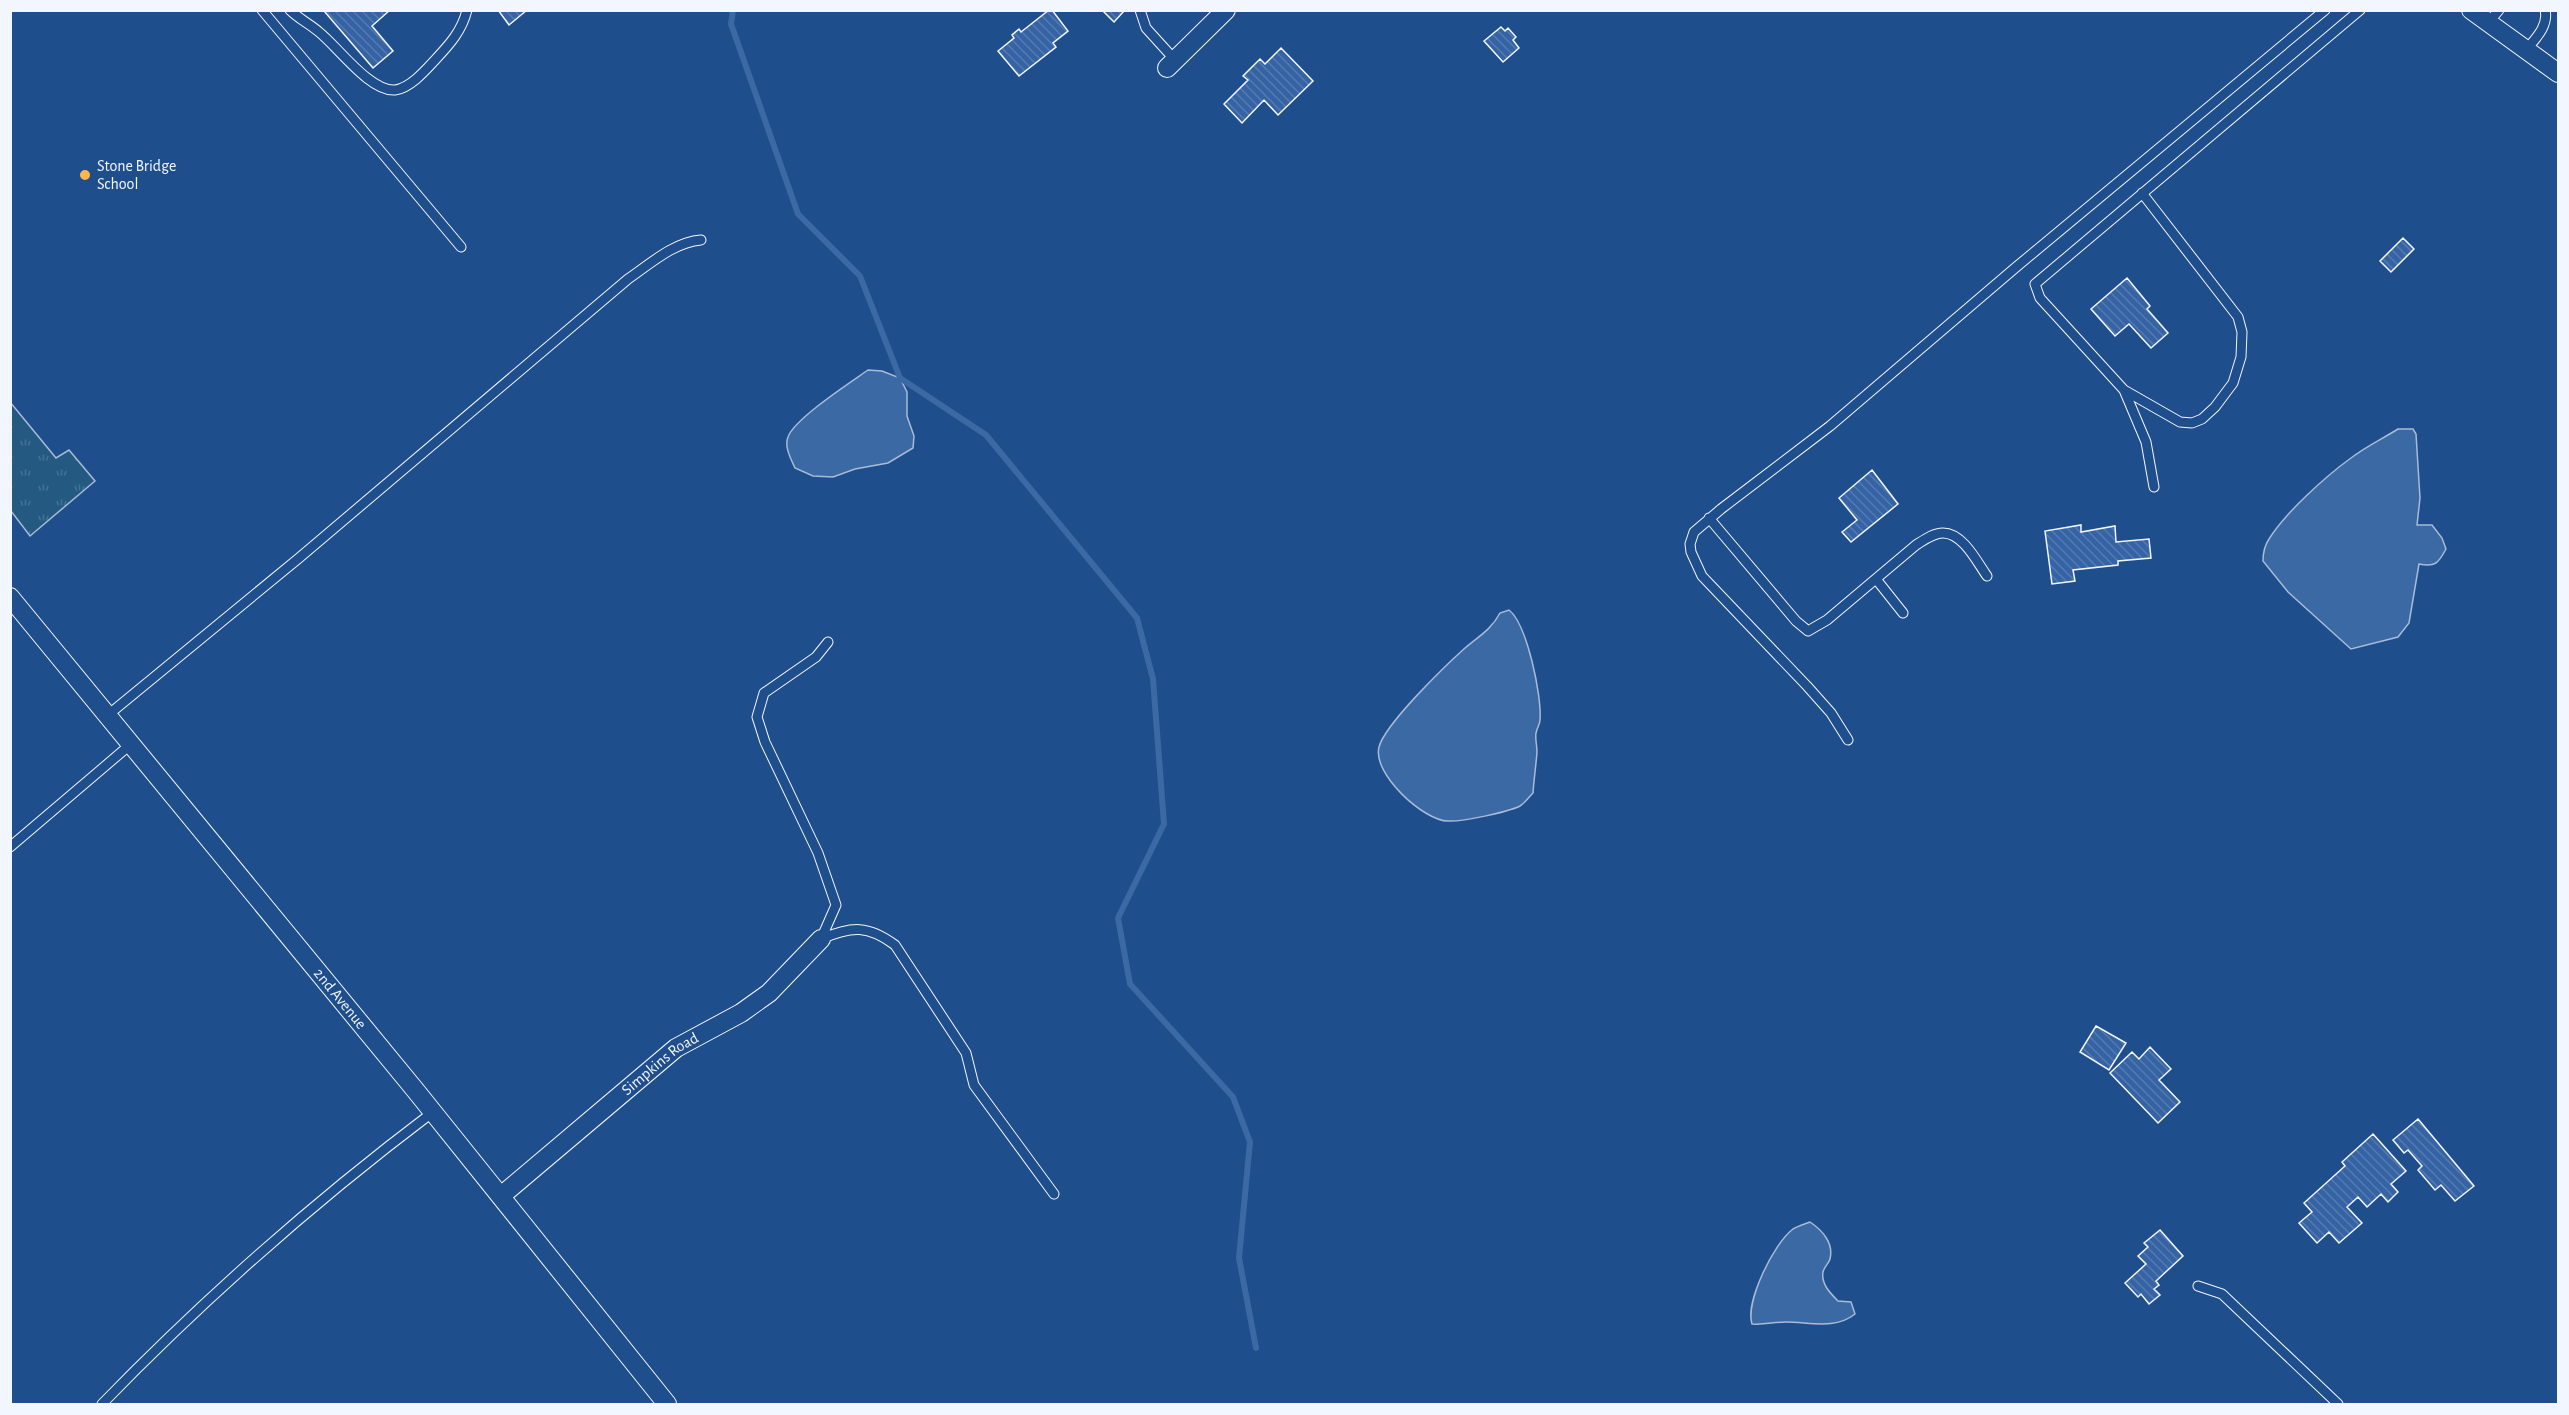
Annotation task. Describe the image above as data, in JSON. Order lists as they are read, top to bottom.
{
  "streets": {
    "street": ["2nd Avenue", "Simpkins Road"]
  },
  "crossings": [
    ["2nd Avenue", "Simpkins Road"]
  ],
  "places": ["Stone Bridge School"]
}
